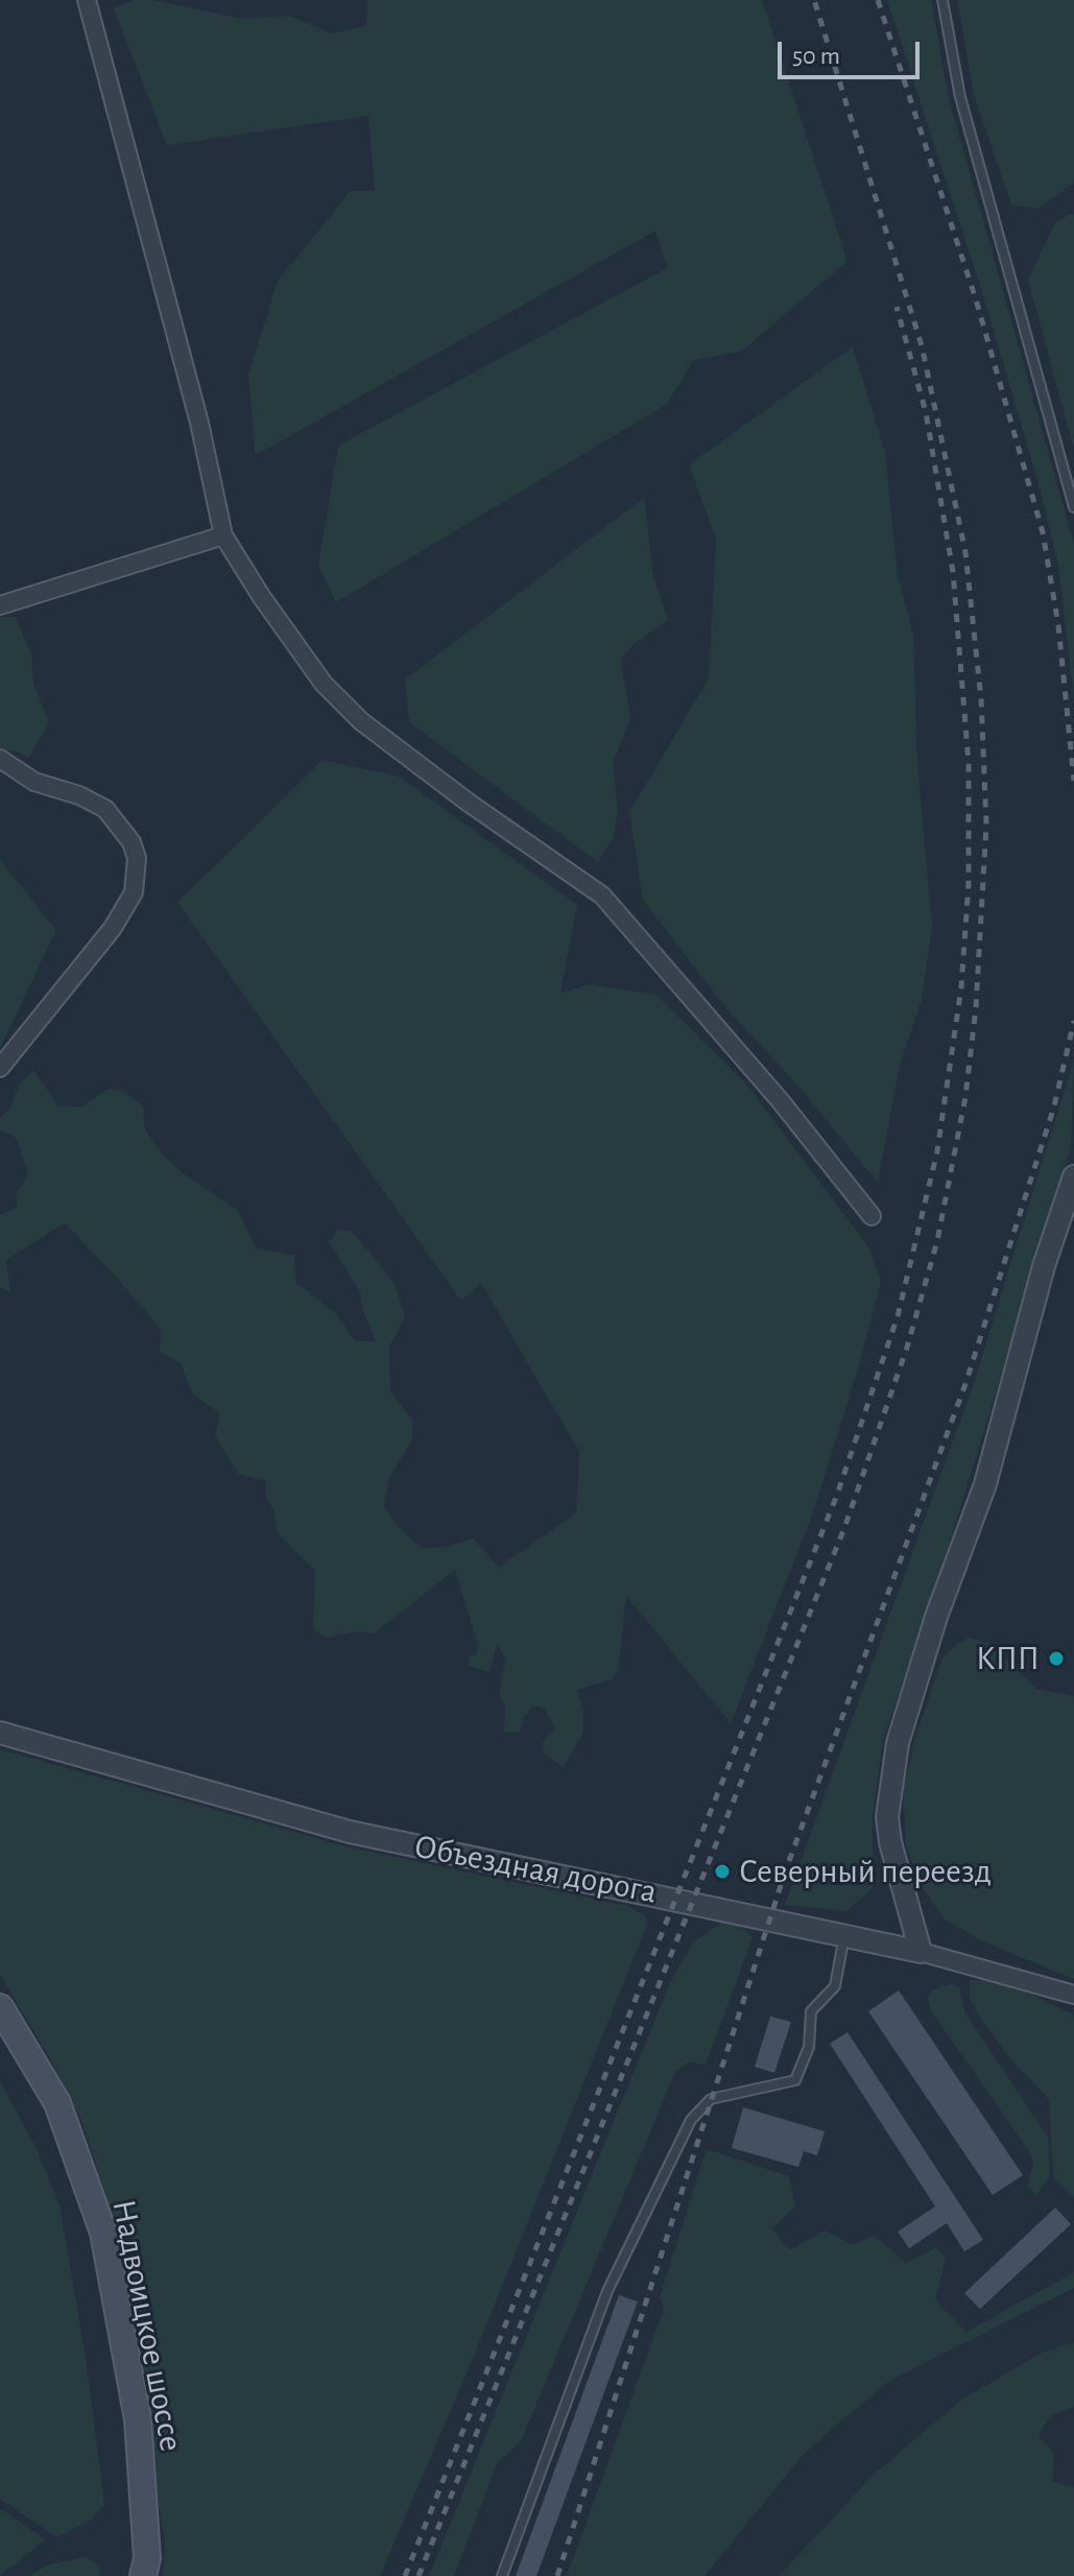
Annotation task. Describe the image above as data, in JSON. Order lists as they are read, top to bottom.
{
  "streets": {
    "main road": ["Надвоицкое шоссе"],
    "street": ["Объездная дорога"]
  },
  "places": ["КПП", "Северный переезд"],
  "scale_bar": "50 m"
}
